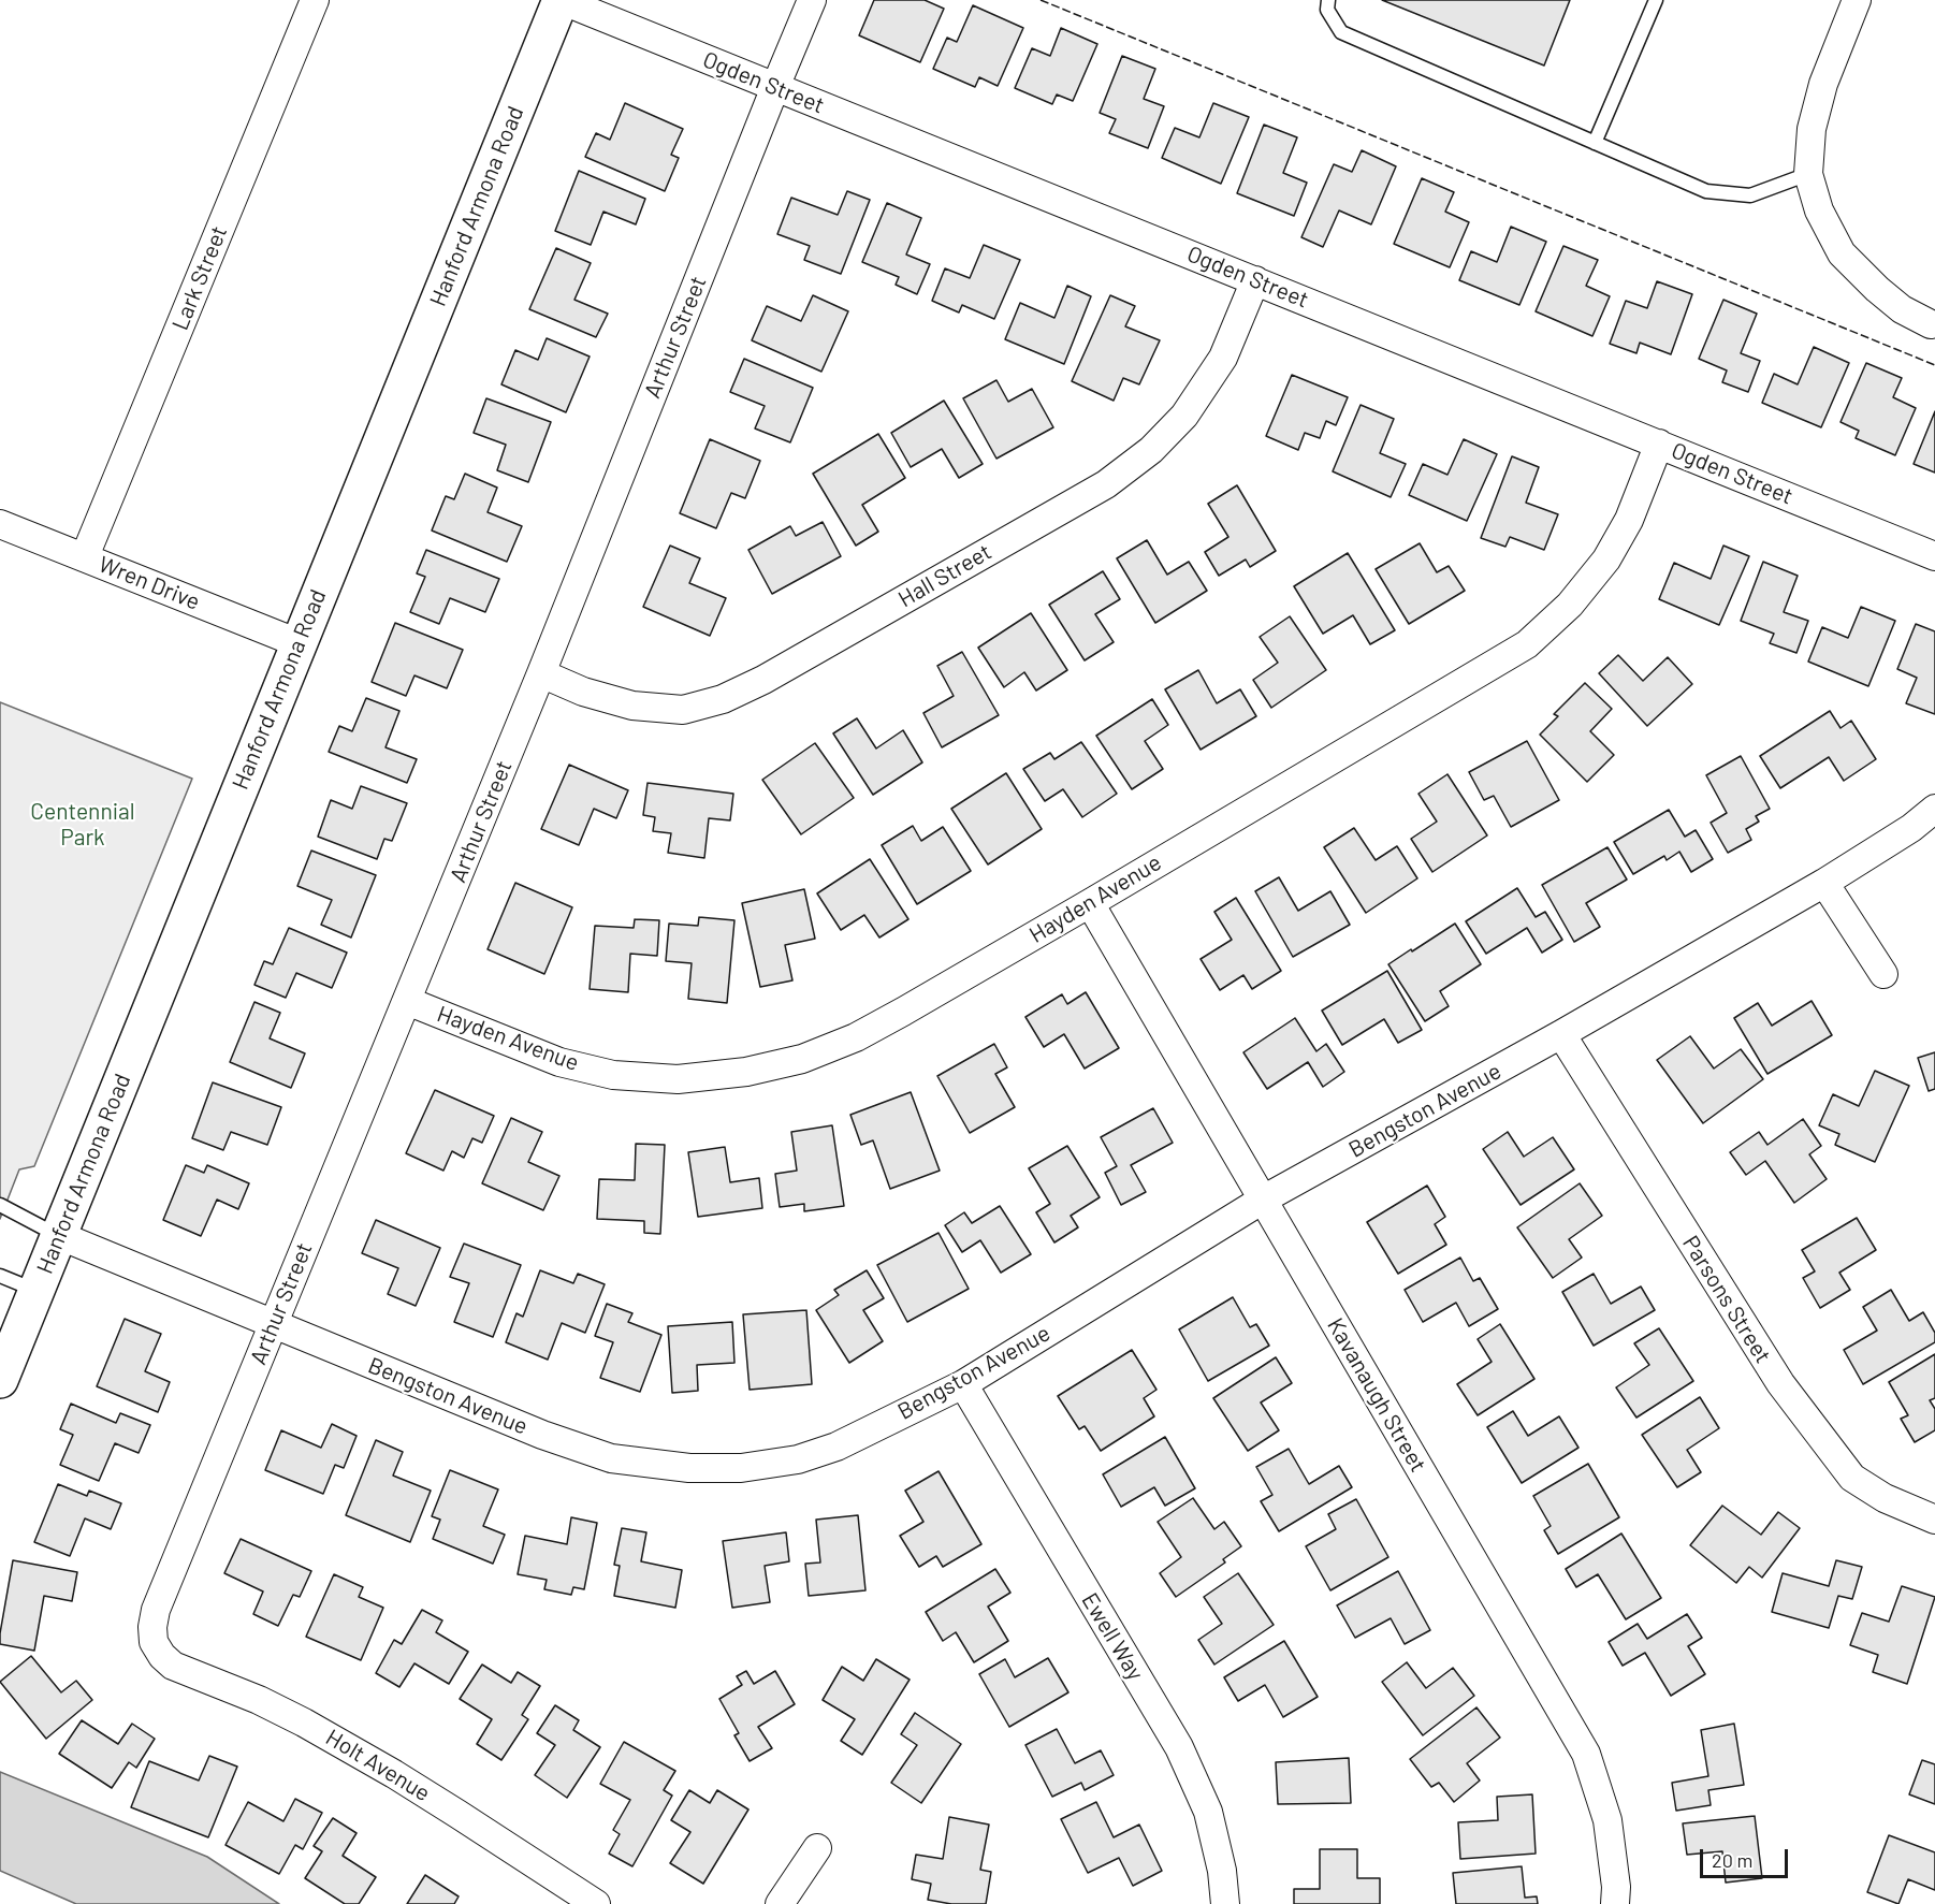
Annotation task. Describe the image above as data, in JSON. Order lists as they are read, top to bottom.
{
  "streets": {
    "main road": ["Hanford Armona Road"],
    "street": [
      "Ogden Street",
      "Lark Street",
      "Arthur Street",
      "Hall Street",
      "Wren Drive",
      "Hayden Avenue",
      "Bengston Avenue",
      "Parsons Street",
      "Kavanaugh Street",
      "Ewell Way",
      "Holt Avenue"
    ]
  },
  "crossings": [
    ["Ogden Street", "Hanford Armona Road"],
    ["Ogden Street", "Arthur Street"],
    ["Ogden Street", "Hall Street"],
    ["Ogden Street", "Hayden Avenue"],
    ["Hanford Armona Road", "Wren Drive"],
    ["Hanford Armona Road", "Bengston Avenue"],
    ["Lark Street", "Wren Drive"],
    ["Arthur Street", "Hall Street"],
    ["Arthur Street", "Hayden Avenue"],
    ["Arthur Street", "Bengston Avenue"],
    ["Arthur Street", "Holt Avenue"],
    ["Hayden Avenue", "Kavanaugh Street"],
    ["Bengston Avenue", "Parsons Street"],
    ["Bengston Avenue", "Kavanaugh Street"],
    ["Bengston Avenue", "Ewell Way"]
  ],
  "parks": ["Centennial Park"],
  "scale_bar": "20 m"
}
